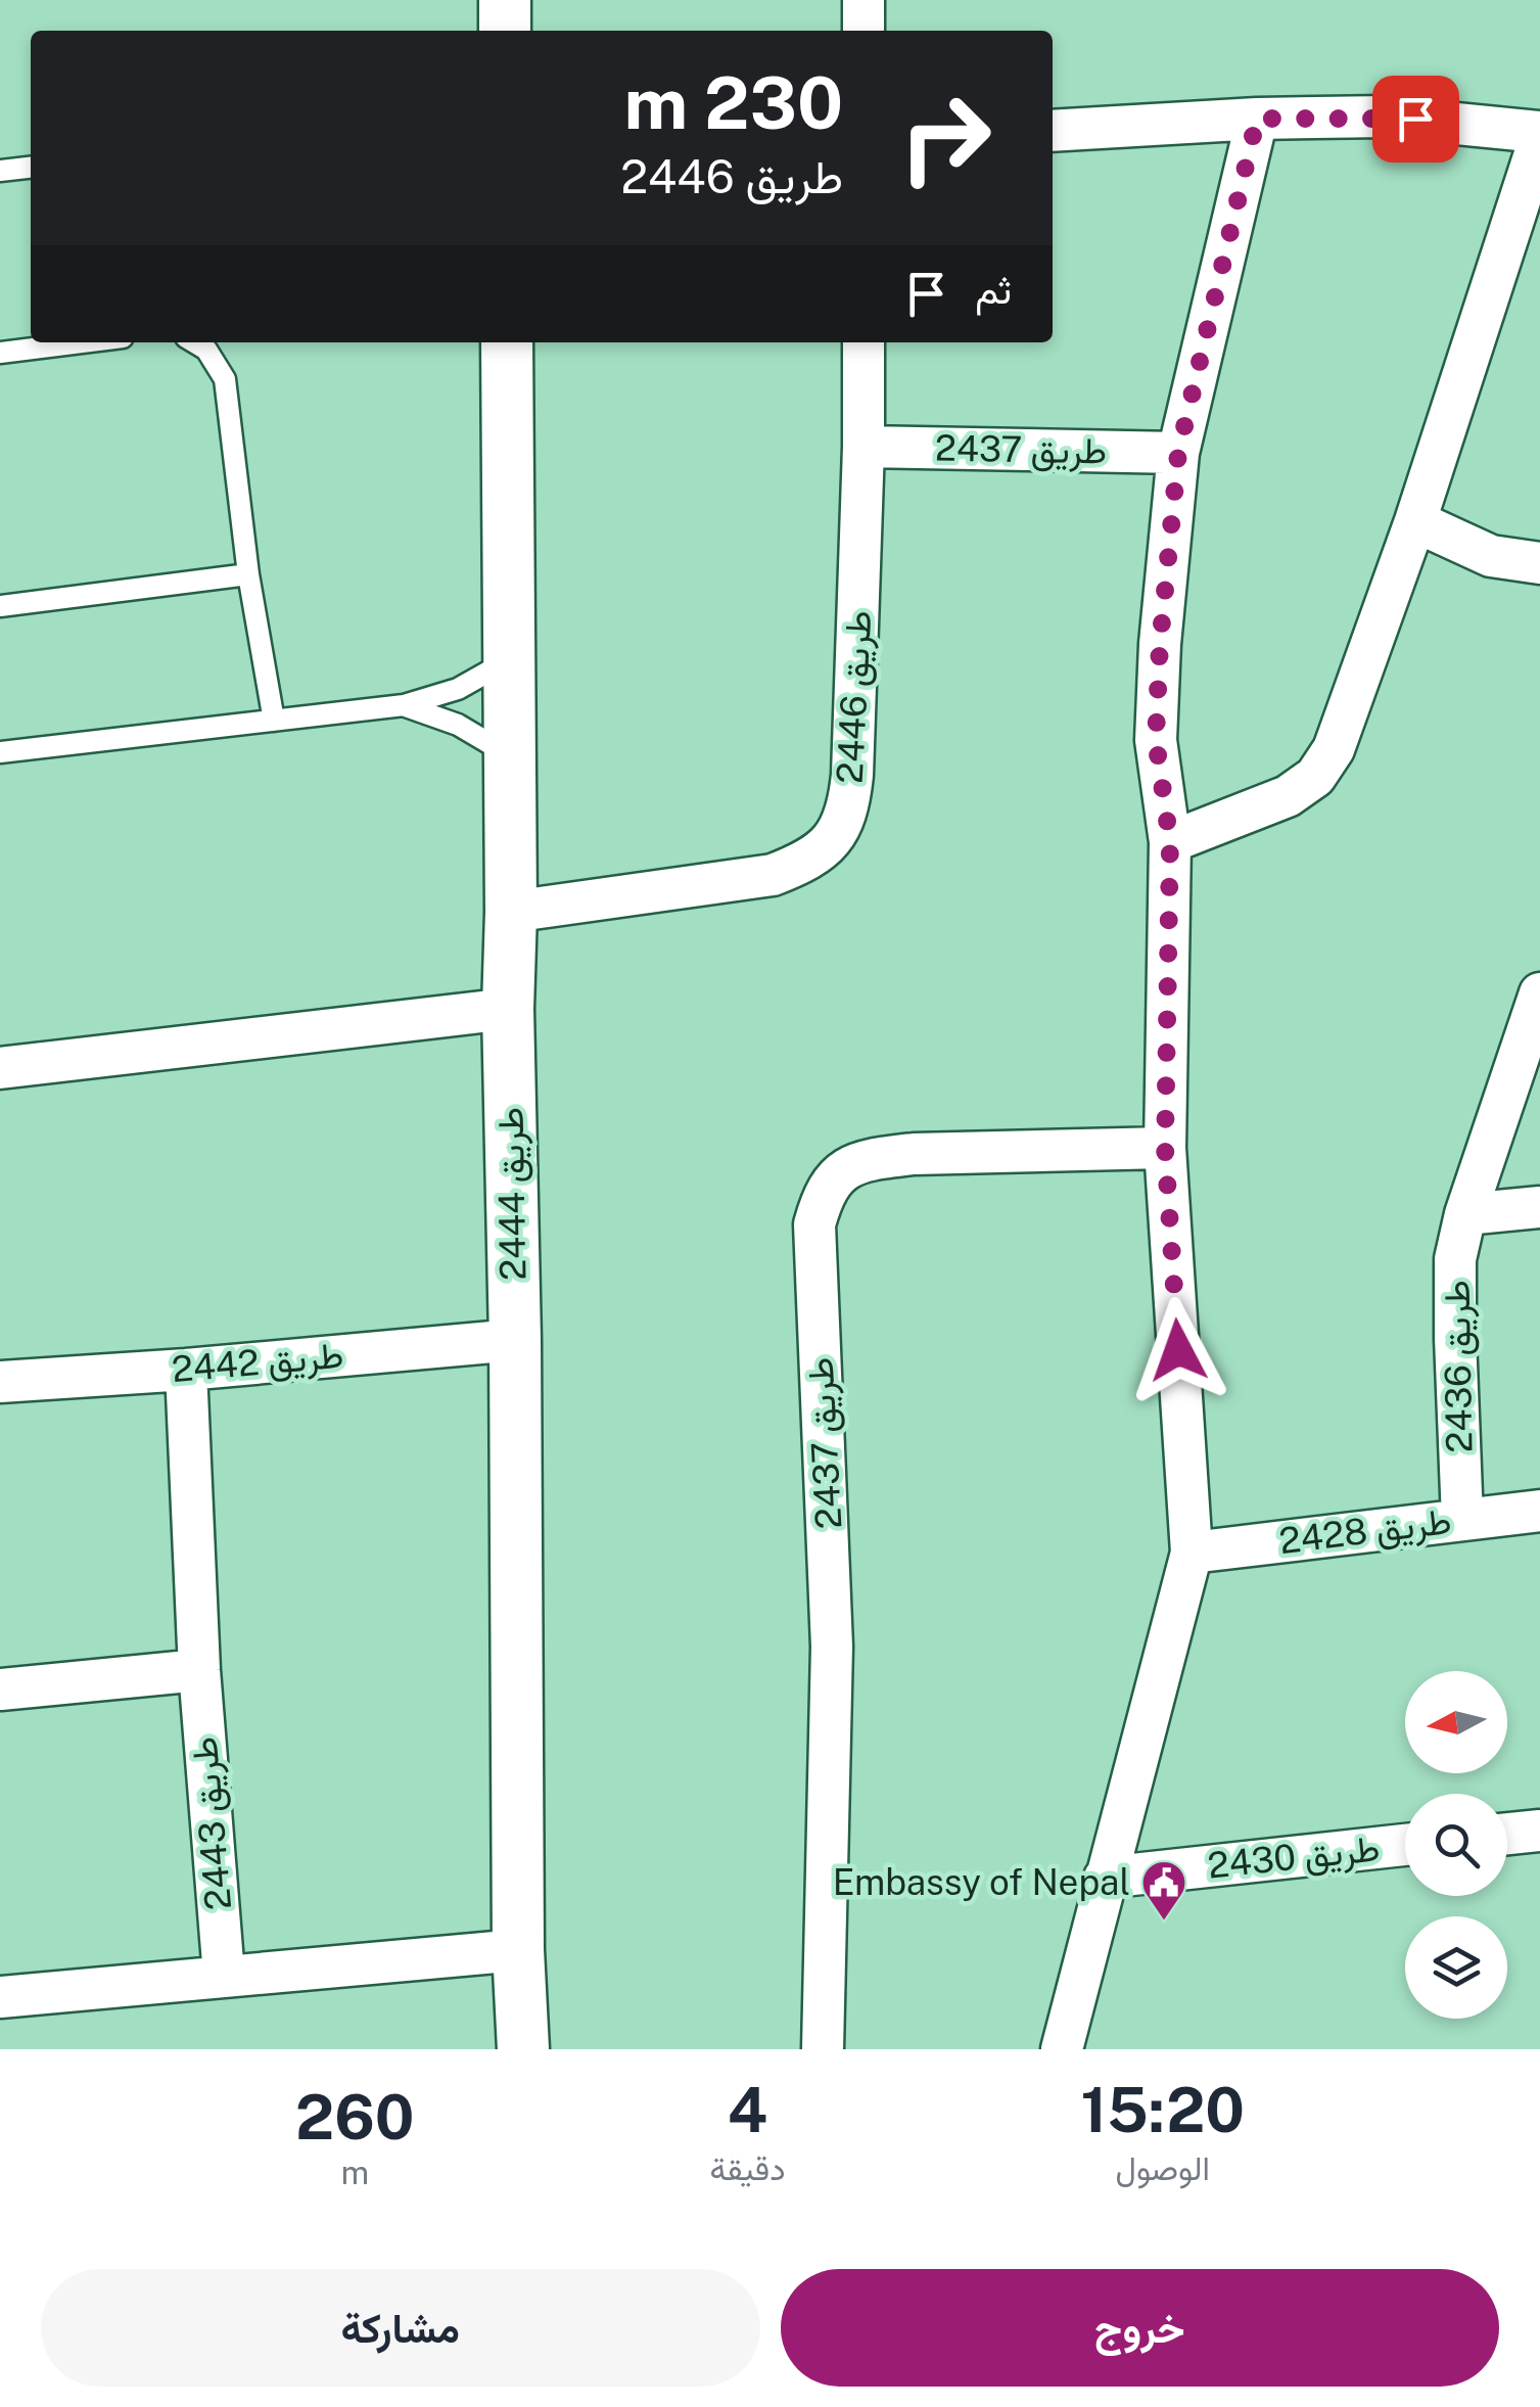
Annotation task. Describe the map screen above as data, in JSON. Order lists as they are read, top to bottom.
{
  "streets": {
    "street": [
      "طريق 2437",
      "طريق 2446",
      "طريق 2444",
      "طريق 2442",
      "طريق 2436",
      "طريق 2428",
      "طريق 2443",
      "طريق 2430"
    ]
  },
  "crossings": [
    ["طريق 2437", "طريق 2446"],
    ["طريق 2446", "طريق 2444"],
    ["طريق 2444", "طريق 2442"],
    ["طريق 2442", "طريق 2443"],
    ["طريق 2436", "طريق 2428"]
  ],
  "places": {
    "public building": ["Embassy of Nepal"]
  },
  "north": "left",
  "page": {
    "turn": ["230 m", "طريق 2446"],
    "then": "ثم",
    "eta": [
      "15:20",
      "الوصول",
      "4",
      "دقيقة",
      "260",
      "m"
    ],
    "buttons": ["خروج", "مشاركة"]
  }
}
